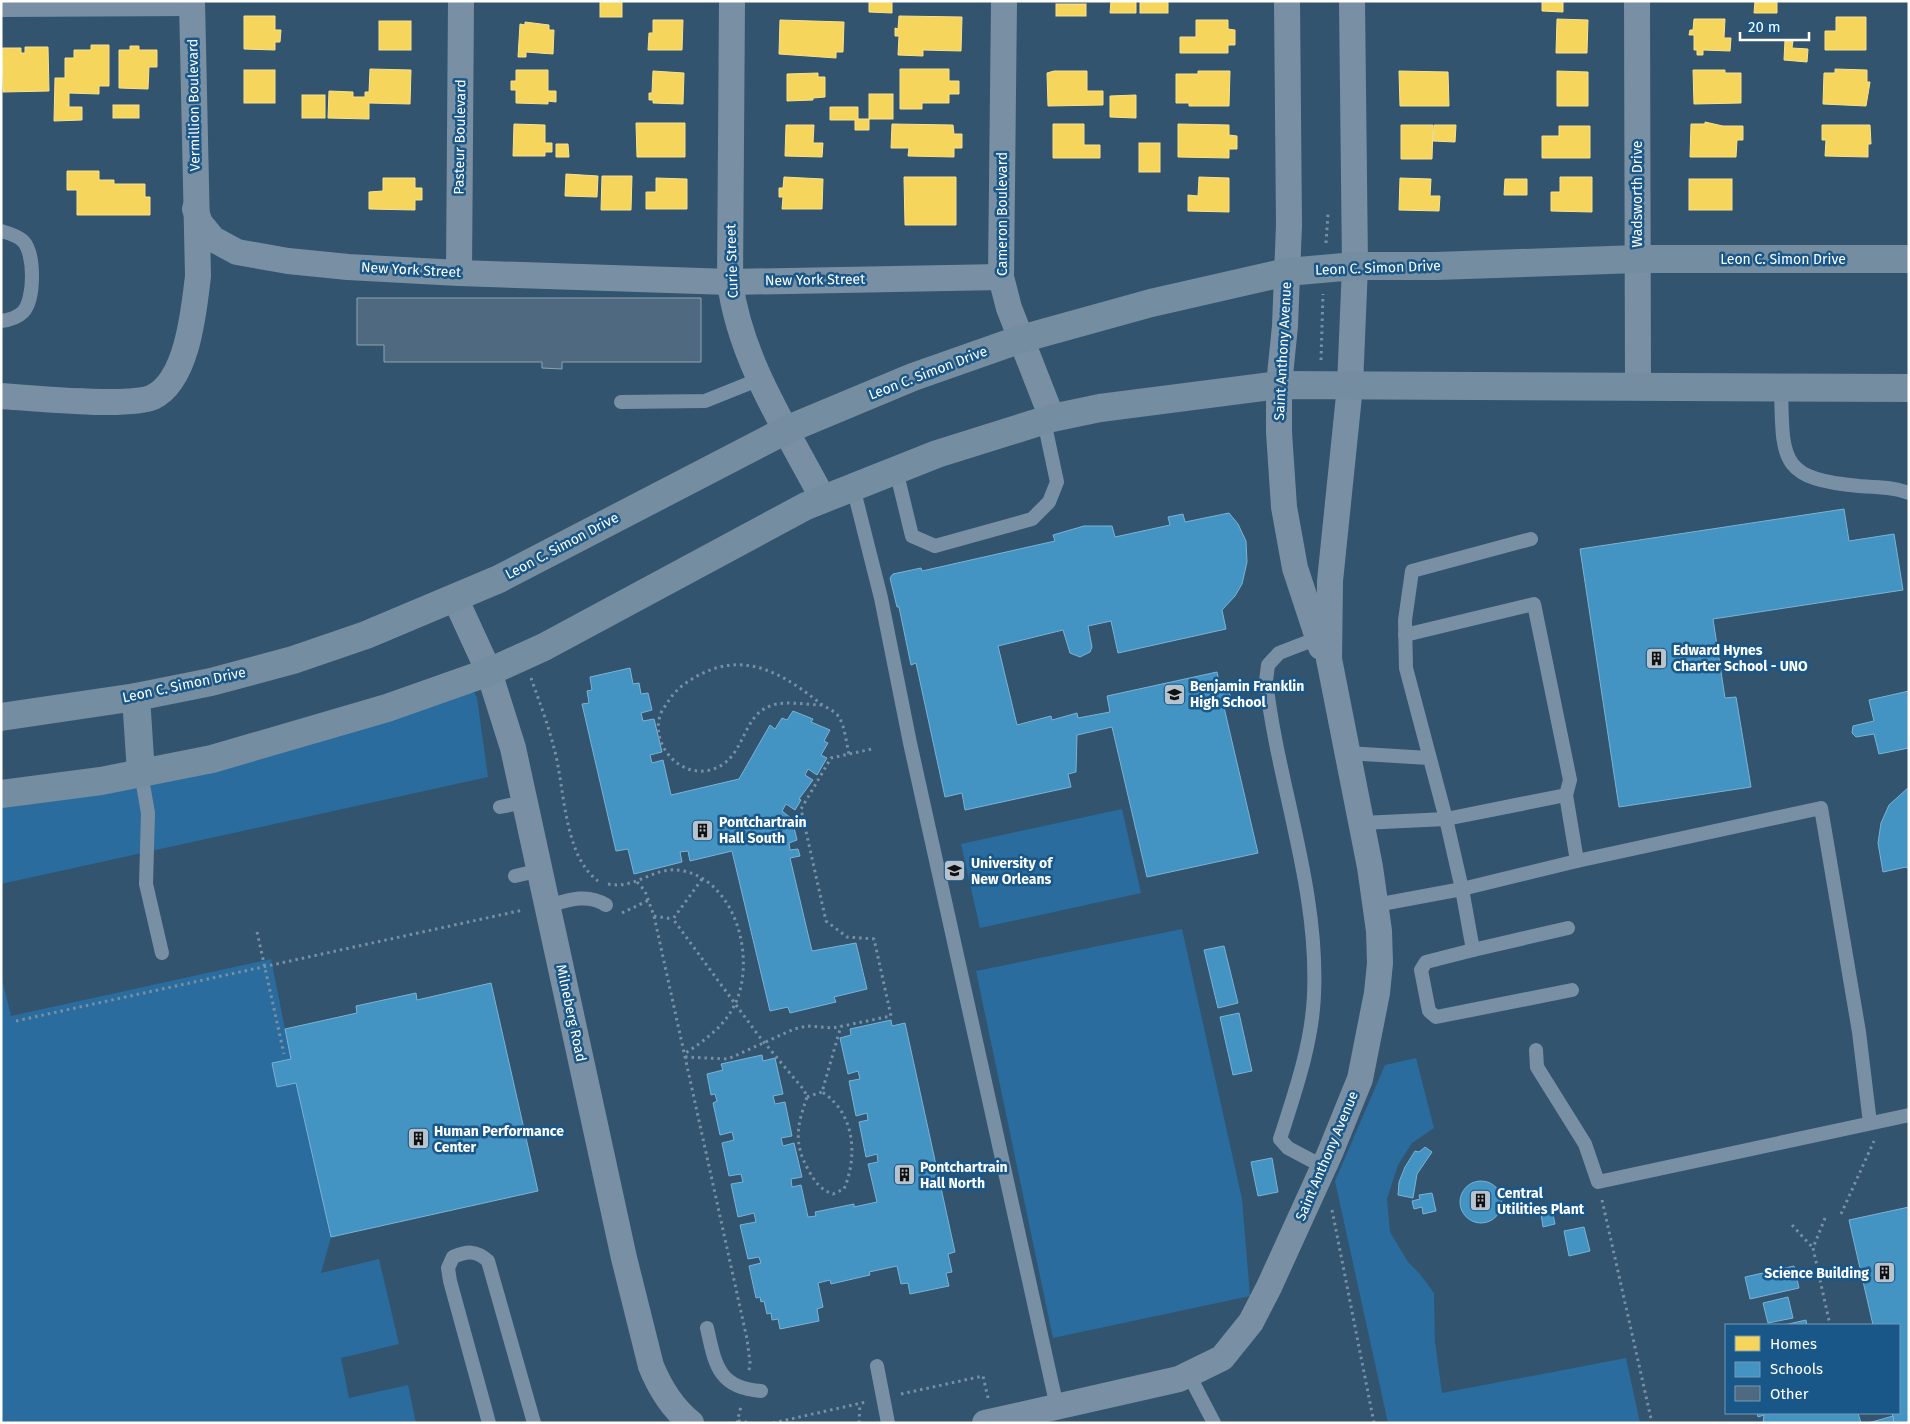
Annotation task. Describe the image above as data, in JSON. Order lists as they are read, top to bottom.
{
  "streets": {
    "main road": ["Leon C. Simon Drive"],
    "street": [
      "Vermillion Boulevard",
      "Pasteur Boulevard",
      "Wadsworth Drive",
      "Cameron Boulevard",
      "Curie Street",
      "New York Street",
      "Saint Anthony Avenue",
      "Milneberg Road"
    ]
  },
  "crossings": [
    ["Vermillion Boulevard", "New York Street"],
    ["Pasteur Boulevard", "New York Street"],
    ["Wadsworth Drive", "Leon C. Simon Drive"],
    ["Cameron Boulevard", "Leon C. Simon Drive"],
    ["Cameron Boulevard", "New York Street"],
    ["Leon C. Simon Drive", "Curie Street"],
    ["Leon C. Simon Drive", "Saint Anthony Avenue"],
    ["Leon C. Simon Drive", "Milneberg Road"],
    ["Curie Street", "New York Street"]
  ],
  "places": {
    "building": [
      "Edward Hynes Charter School - UNO",
      "Pontchartrain Hall South",
      "Human Performance Center",
      "Pontchartrain Hall North",
      "Central Utilities Plant",
      "Science Building"
    ],
    "school or university": ["Benjamin Franklin High School", "University of New Orleans"]
  },
  "legend": ["Homes", "Schools", "Other"],
  "scale_bar": "20 m"
}
